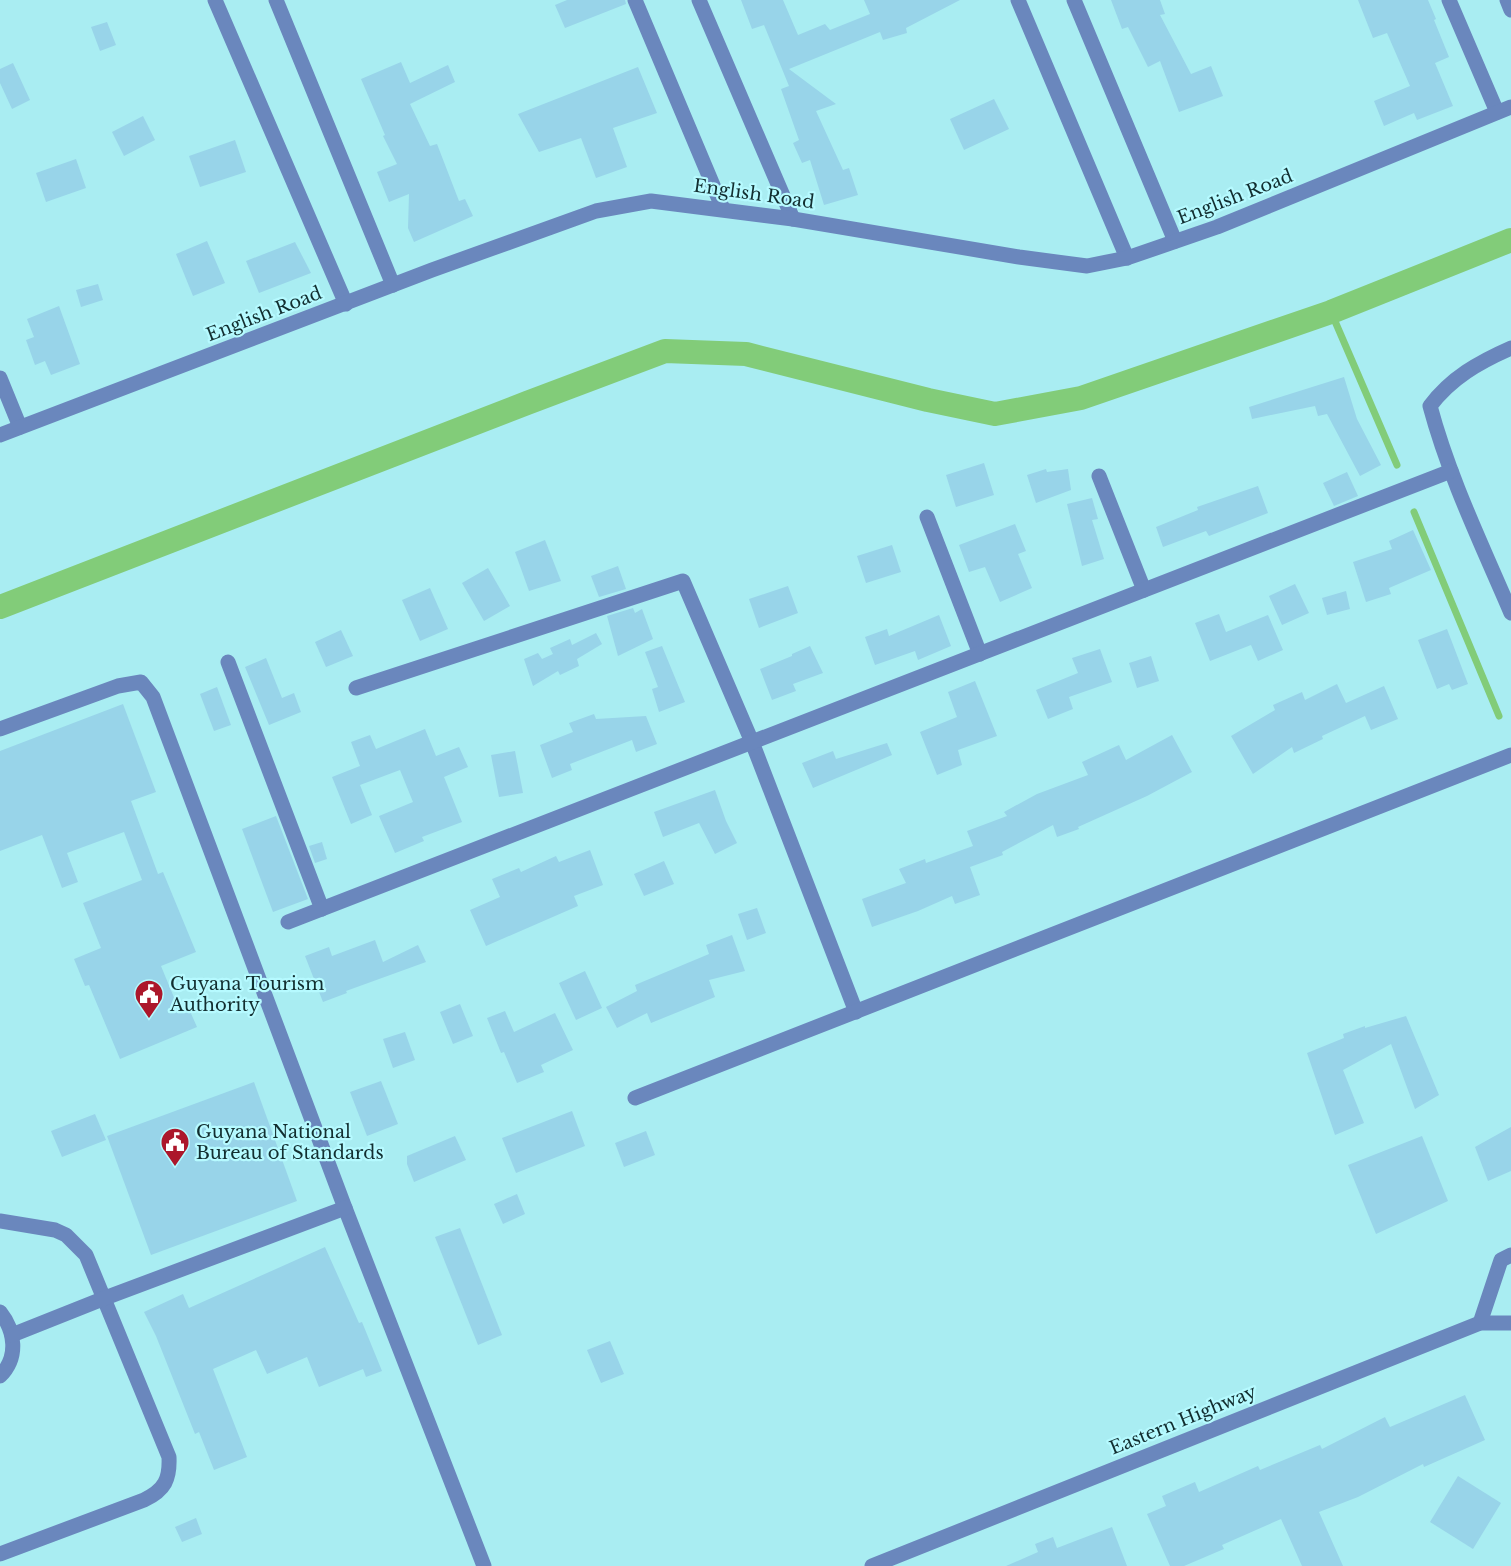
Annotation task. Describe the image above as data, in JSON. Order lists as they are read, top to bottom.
{
  "streets": {
    "street": ["English Road", "Eastern Highway"]
  },
  "places": {
    "public building": ["Guyana Tourism Authority", "Guyana National Bureau of Standards"]
  }
}
